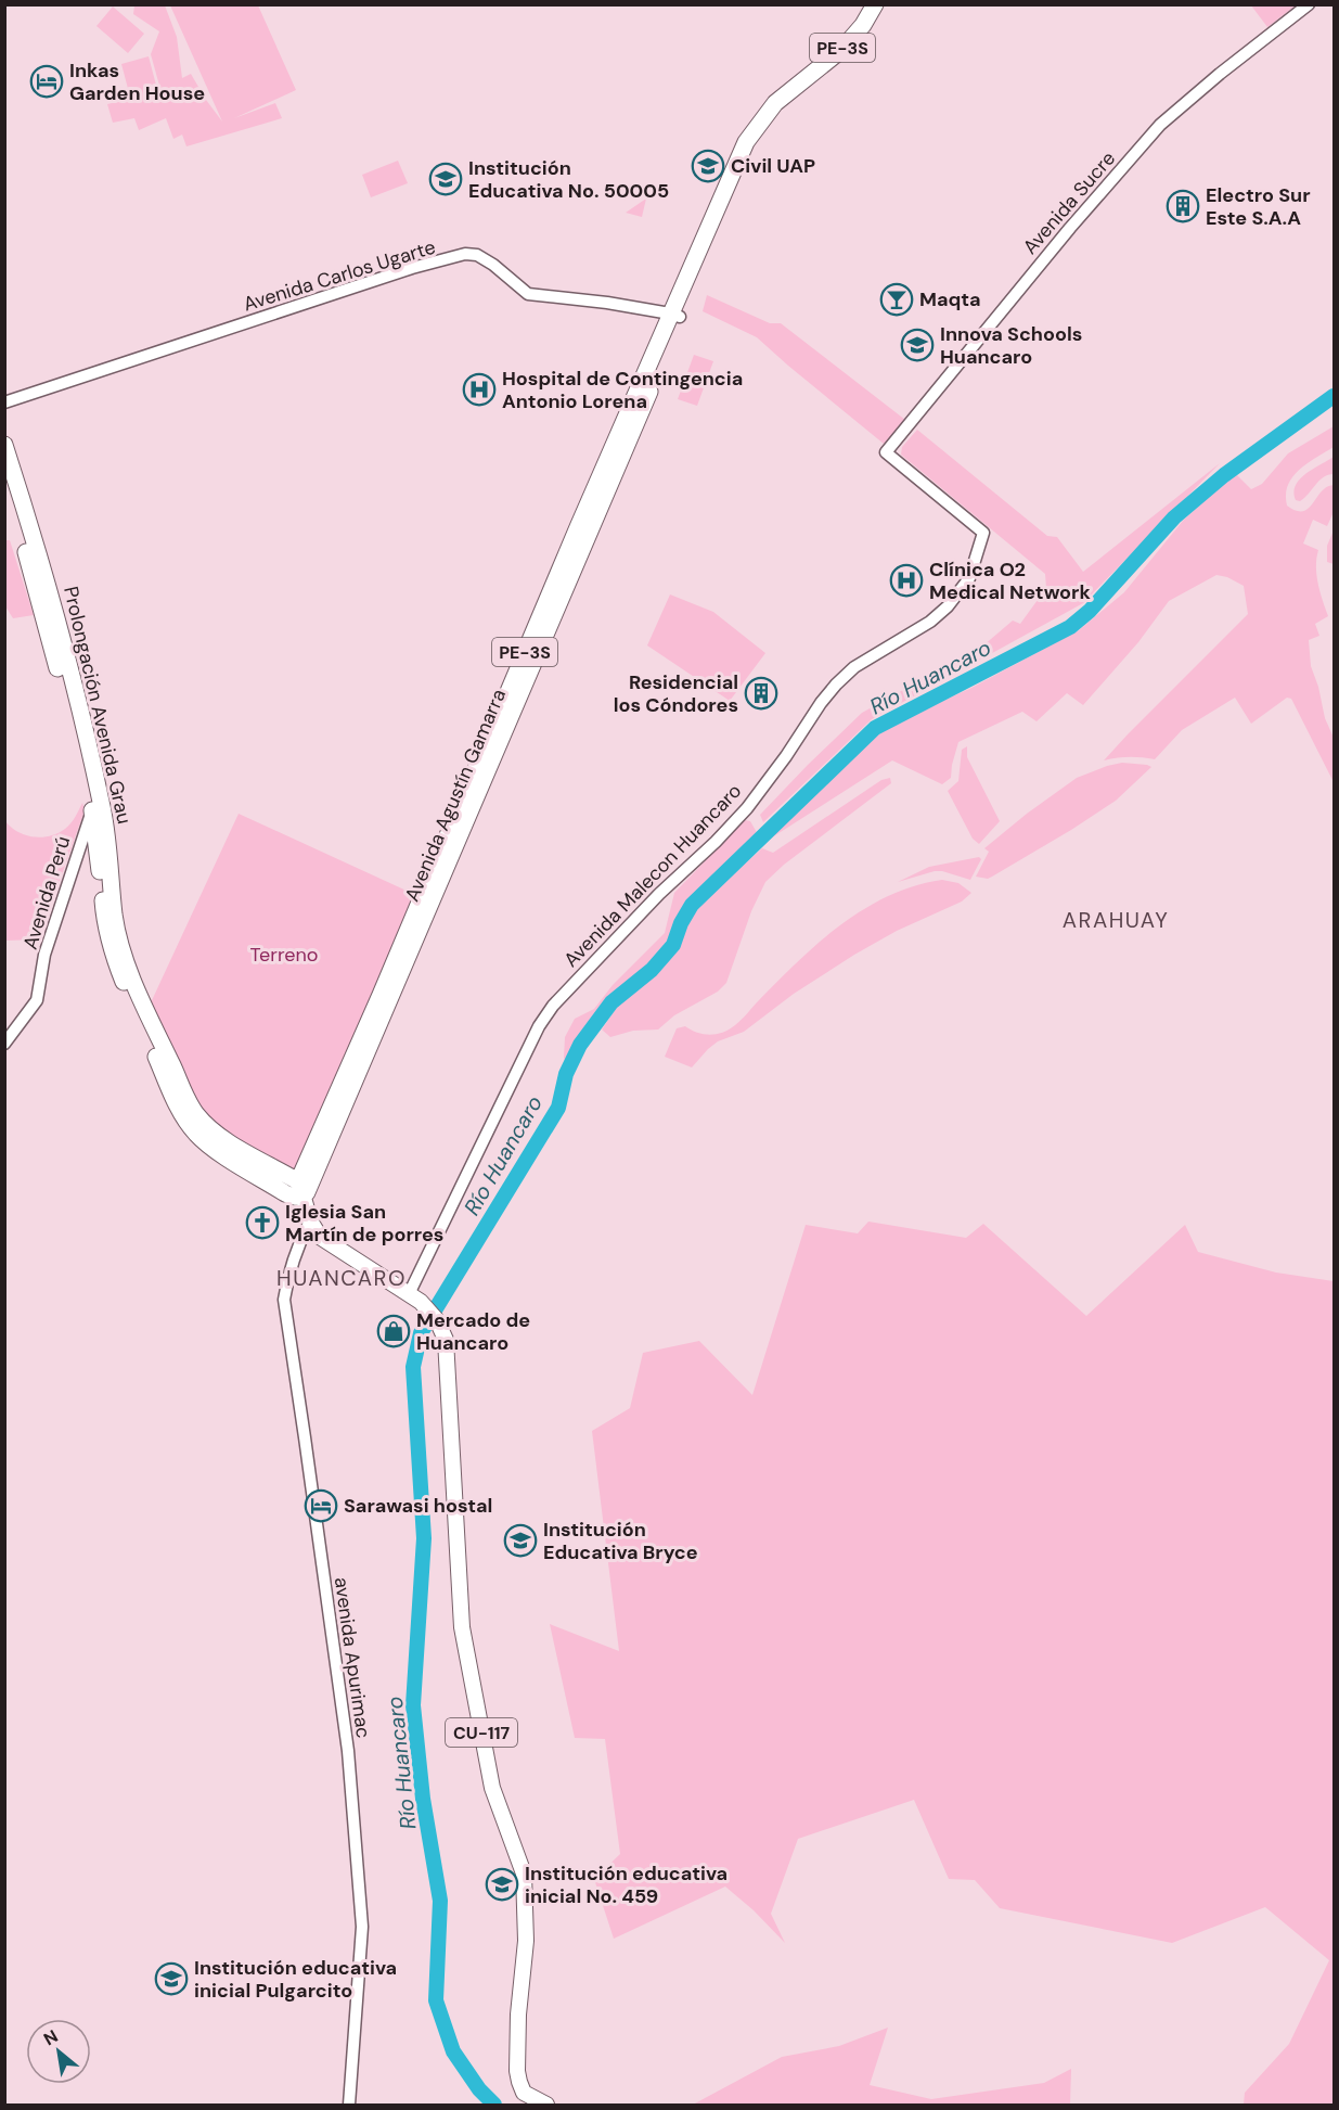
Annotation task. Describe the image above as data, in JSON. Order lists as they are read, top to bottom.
{
  "streets": {
    "highway": ["PE-3S", "Prolongación Avenida Grau", "Avenida Agustín Gamarra"],
    "main road": ["CU-117"],
    "street": [
      "Avenida Sucre",
      "Avenida Carlos Ugarte",
      "Avenida Malecon Huancaro",
      "Avenida Perú",
      "avenida Apurimac"
    ]
  },
  "crossings": [
    ["Avenida Sucre", "Avenida Malecon Huancaro"],
    ["Avenida Carlos Ugarte", "Avenida Agustín Gamarra"],
    ["Prolongación Avenida Grau", "Avenida Agustín Gamarra"],
    ["Prolongación Avenida Grau", "Avenida Perú"],
    ["Prolongación Avenida Grau", "CU-117"],
    ["Avenida Agustín Gamarra", "CU-117"],
    ["Avenida Malecon Huancaro", "CU-117"],
    ["avenida Apurimac", "CU-117"]
  ],
  "districts": ["ARAHUAY", "HUANCARO"],
  "water": ["Río Huancaro"],
  "parks": ["Terreno"],
  "places": {
    "hotel": ["Inkas Garden House", "Sarawasi hostal"],
    "school or university": [
      "Civil UAP",
      "Institución Educativa No. 50005",
      "Innova Schools Huancaro",
      "Institución Educativa Bryce",
      "Institución educativa inicial No. 459",
      "Institución educativa inicial Pulgarcito"
    ],
    "building": ["Electro Sur Este S.A.A", "Residencial los Cóndores"],
    "bar": ["Maqta"],
    "hospital": ["Hospital de Contingencia Antonio Lorena", "Clínica O2 Medical Network"],
    "church": ["Iglesia San Martín de porres"],
    "shop": ["Mercado de Huancaro"]
  },
  "north": "top left"
}
